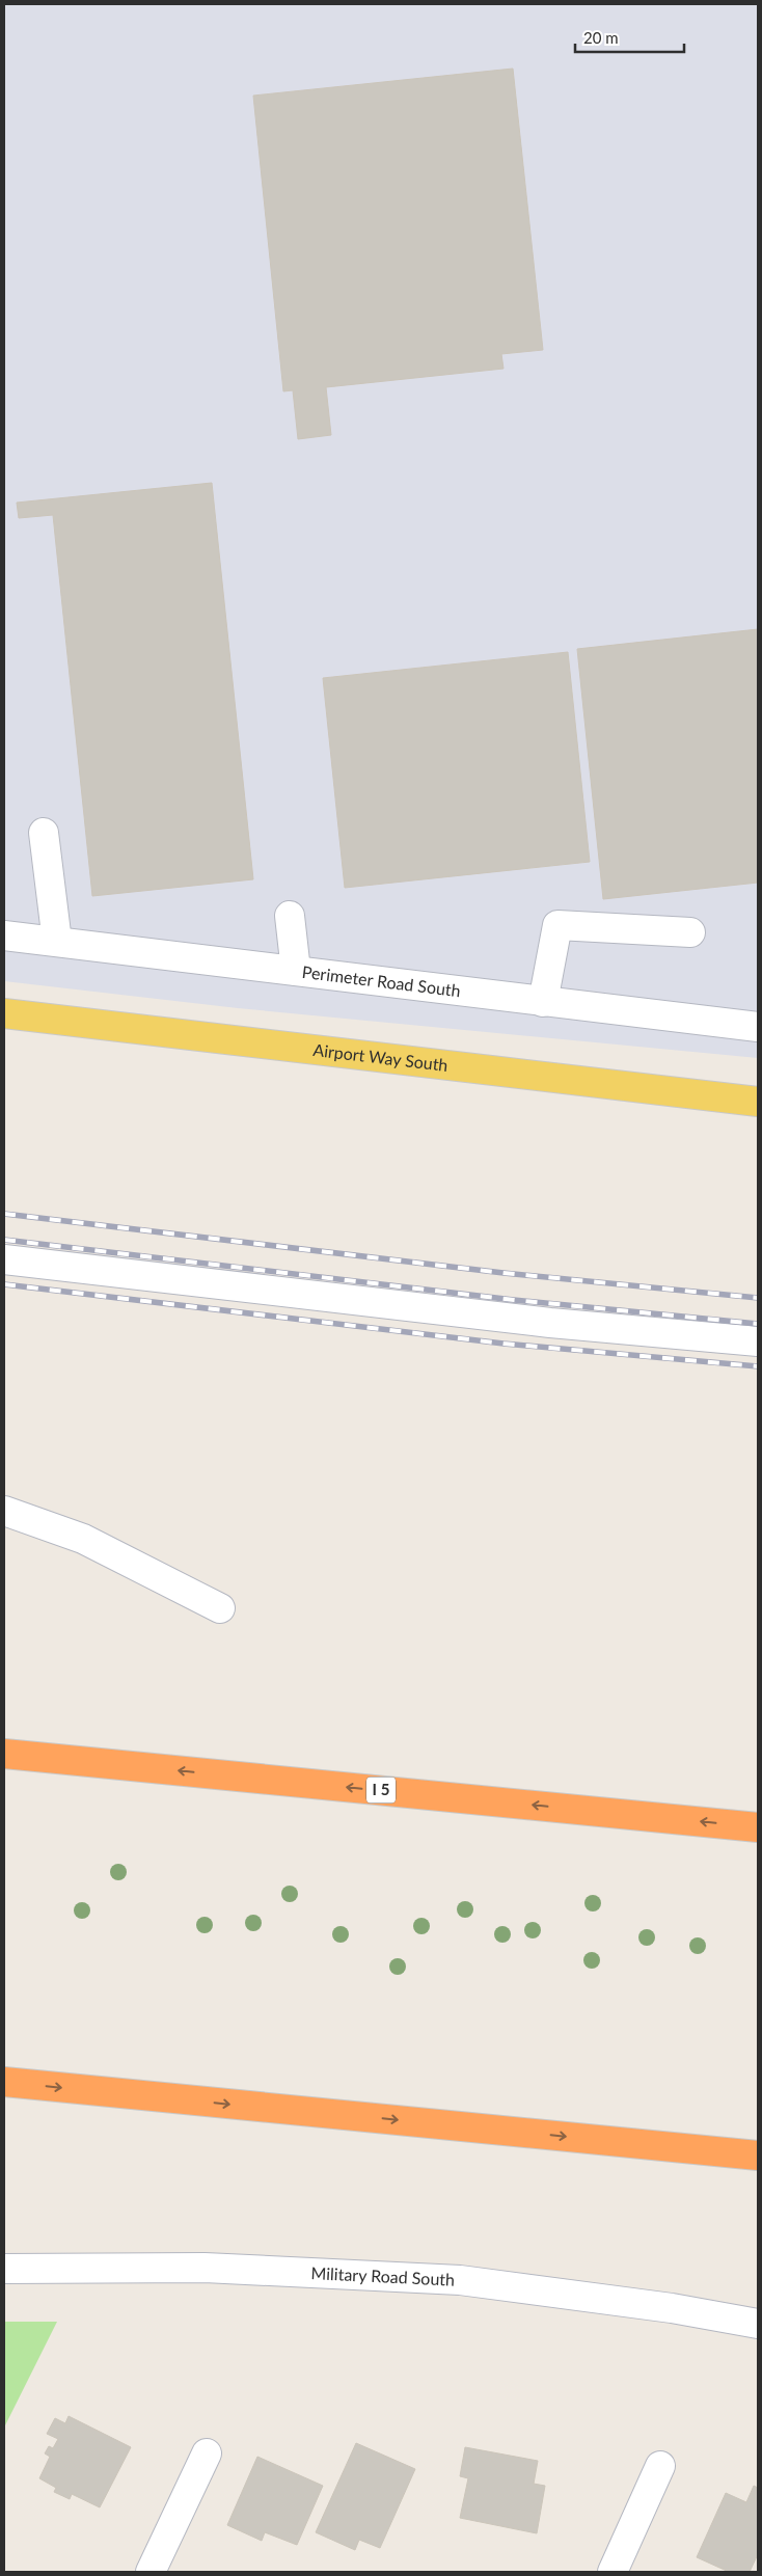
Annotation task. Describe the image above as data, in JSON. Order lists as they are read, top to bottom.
{
  "streets": {
    "highway": ["I 5"],
    "main road": ["Airport Way South"],
    "street": ["Perimeter Road South", "Military Road South"]
  },
  "scale_bar": "20 m"
}
